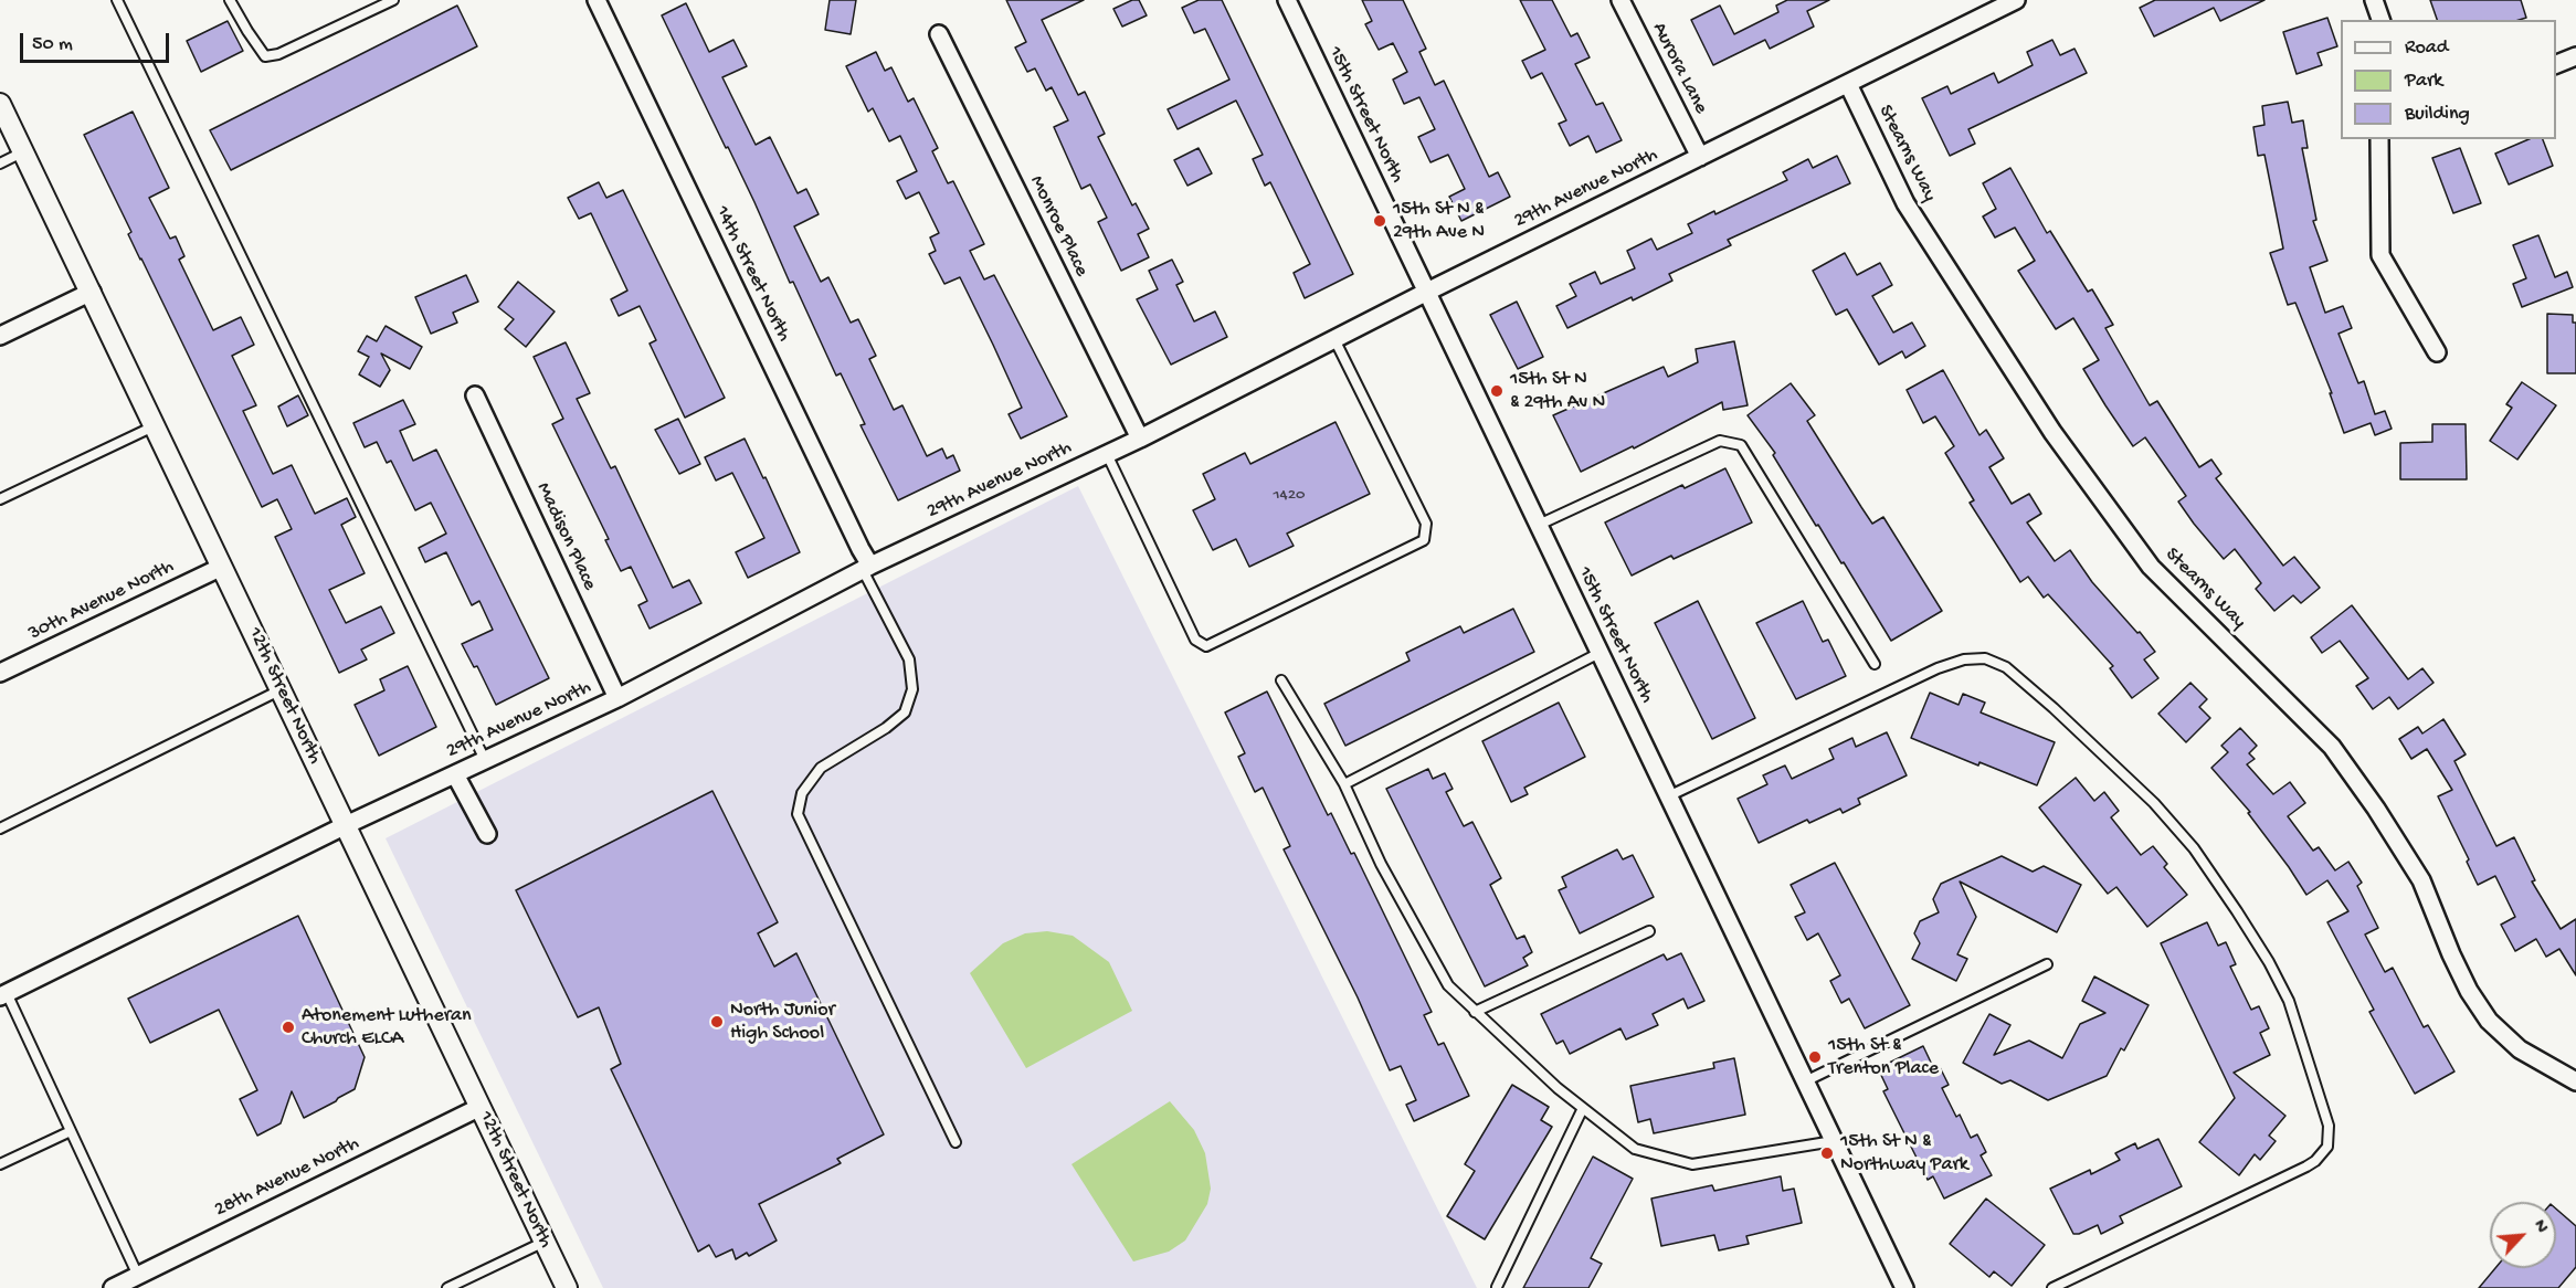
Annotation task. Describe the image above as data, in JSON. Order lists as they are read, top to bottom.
{
  "streets": {
    "street": [
      "Aurora Lane",
      "15th Street North",
      "Stearns Way",
      "29th Avenue North",
      "Monroe Place",
      "14th Street North",
      "Madison Place",
      "30th Avenue North",
      "12th Street North",
      "28th Avenue North"
    ]
  },
  "crossings": [
    ["Aurora Lane", "29th Avenue North"],
    ["15th Street North", "29th Avenue North"],
    ["Stearns Way", "29th Avenue North"],
    ["29th Avenue North", "Monroe Place"],
    ["29th Avenue North", "14th Street North"],
    ["29th Avenue North", "Madison Place"],
    ["29th Avenue North", "12th Street North"],
    ["30th Avenue North", "12th Street North"],
    ["12th Street North", "28th Avenue North"]
  ],
  "places": [
    "15th St N & 29th Ave N",
    "15th St N & 29th Av N",
    "North Junior High School",
    "Atonement Lutheran Church ELCA",
    "15th St & Trenton Place",
    "15th St N & Northway Park"
  ],
  "house_numbers": ["1420"],
  "legend": ["Road", "Park", "Building"],
  "scale_bar": "50 m",
  "north": "top right"
}
